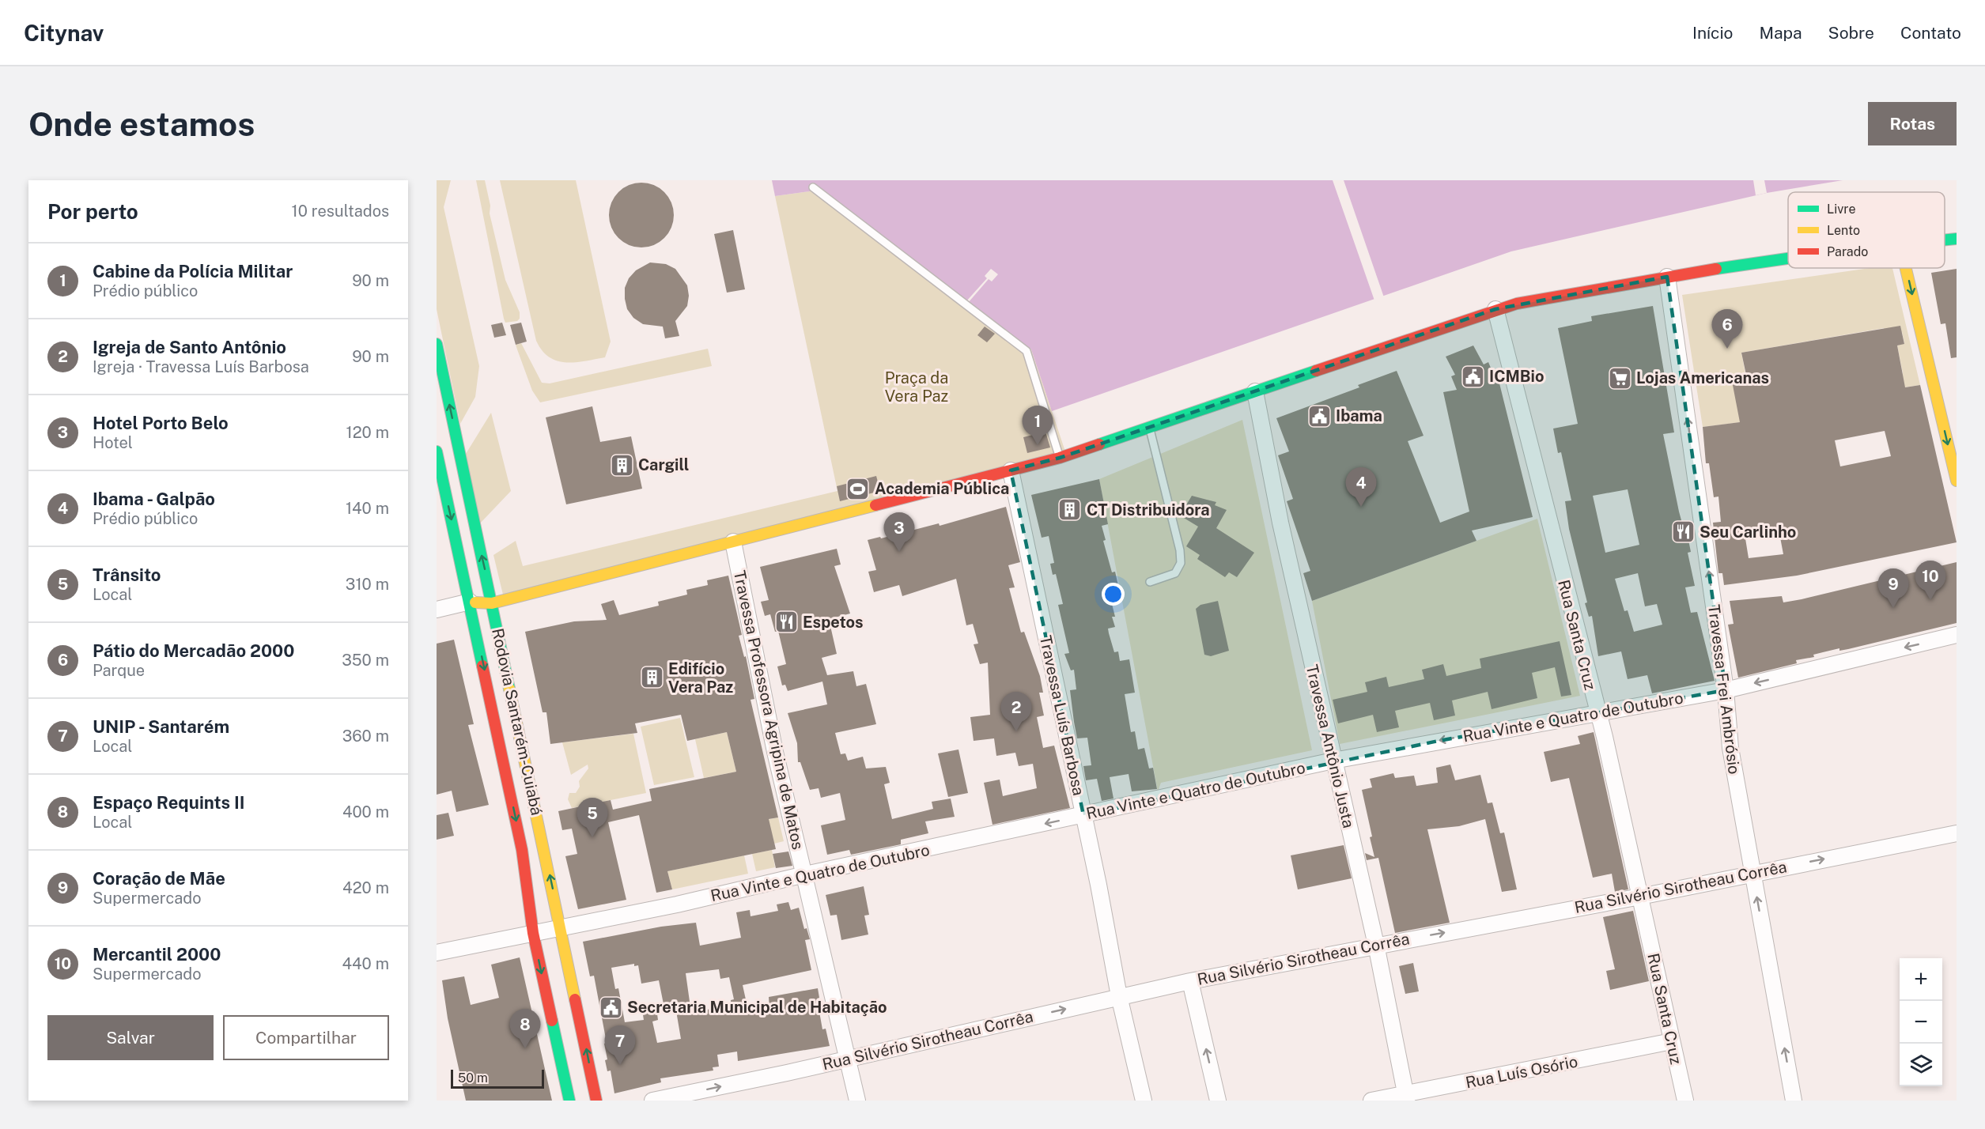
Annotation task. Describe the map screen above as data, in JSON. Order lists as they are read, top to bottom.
{
  "streets": {
    "main road": ["Rodovia Santarém-Cuiabá"],
    "street": [
      "Rua Santa Cruz",
      "Travessa Frei Ambrósio",
      "Travessa Professora Agripina de Matos",
      "Travessa Luís Barbosa",
      "Rua Vinte e Quatro de Outubro",
      "Travessa Antônio Justa",
      "Rua Silvério Sirotheau Corrêa",
      "Rua Luís Osório"
    ]
  },
  "crossings": [
    ["Rua Santa Cruz", "Rua Vinte e Quatro de Outubro"],
    ["Rua Santa Cruz", "Rua Silvério Sirotheau Corrêa"],
    ["Rua Santa Cruz", "Rua Luís Osório"],
    ["Travessa Frei Ambrósio", "Rua Vinte e Quatro de Outubro"],
    ["Travessa Frei Ambrósio", "Rua Silvério Sirotheau Corrêa"],
    ["Travessa Professora Agripina de Matos", "Rua Vinte e Quatro de Outubro"],
    ["Travessa Professora Agripina de Matos", "Rua Silvério Sirotheau Corrêa"],
    ["Travessa Luís Barbosa", "Rua Vinte e Quatro de Outubro"],
    ["Travessa Luís Barbosa", "Rua Silvério Sirotheau Corrêa"],
    ["Rua Vinte e Quatro de Outubro", "Rodovia Santarém-Cuiabá"],
    ["Rua Vinte e Quatro de Outubro", "Travessa Antônio Justa"],
    ["Travessa Antônio Justa", "Rua Silvério Sirotheau Corrêa"],
    ["Travessa Antônio Justa", "Rua Luís Osório"]
  ],
  "one_way": ["Travessa Frei Ambrósio", "Rua Vinte e Quatro de Outubro", "Rua Silvério Sirotheau Corrêa"],
  "parks": ["Praça da Vera Paz"],
  "places": {
    "public building": ["ICMBio", "Ibama", "Secretaria Municipal de Habitação"],
    "supermarket": ["Lojas Americanas"],
    "building": ["Cargill", "CT Distribuidora", "Edifício Vera Paz"],
    "sports": ["Academia Pública"],
    "restaurant": ["Seu Carlinho", "Espetos"]
  },
  "legend": ["Livre", "Lento", "Parado"],
  "scale_bar": "50 m",
  "page": {
    "header": "Citynav",
    "nav": [
      "Início",
      "Mapa",
      "Sobre",
      "Contato"
    ],
    "buttons": [
      "Rotas",
      ["Salvar", "Compartilhar"]
    ],
    "title": "Onde estamos",
    "heading": ["Por perto", "10 resultados"],
    "list": [
      {
        "mark": "1",
        "name": "Cabine da Polícia Militar",
        "note": "Prédio público",
        "value": "90 m"
      },
      {
        "mark": "2",
        "name": "Igreja de Santo Antônio",
        "note": "Igreja · Travessa Luís Barbosa",
        "value": "90 m"
      },
      {
        "mark": "3",
        "name": "Hotel Porto Belo",
        "note": "Hotel",
        "value": "120 m"
      },
      {
        "mark": "4",
        "name": "Ibama - Galpão",
        "note": "Prédio público",
        "value": "140 m"
      },
      {
        "mark": "5",
        "name": "Trânsito",
        "note": "Local",
        "value": "310 m"
      },
      {
        "mark": "6",
        "name": "Pátio do Mercadão 2000",
        "note": "Parque",
        "value": "350 m"
      },
      {
        "mark": "7",
        "name": "UNIP - Santarém",
        "note": "Local",
        "value": "360 m"
      },
      {
        "mark": "8",
        "name": "Espaço Requints II",
        "note": "Local",
        "value": "400 m"
      },
      {
        "mark": "9",
        "name": "Coração de Mãe",
        "note": "Supermercado",
        "value": "420 m"
      },
      {
        "mark": "10",
        "name": "Mercantil 2000",
        "note": "Supermercado",
        "value": "440 m"
      }
    ],
    "pins": [
      "6",
      "1",
      "4",
      "3",
      "10",
      "9",
      "2",
      "5",
      "8",
      "7"
    ],
    "map_buttons": ["+", "−"],
    "scale": "50 m"
  }
}
